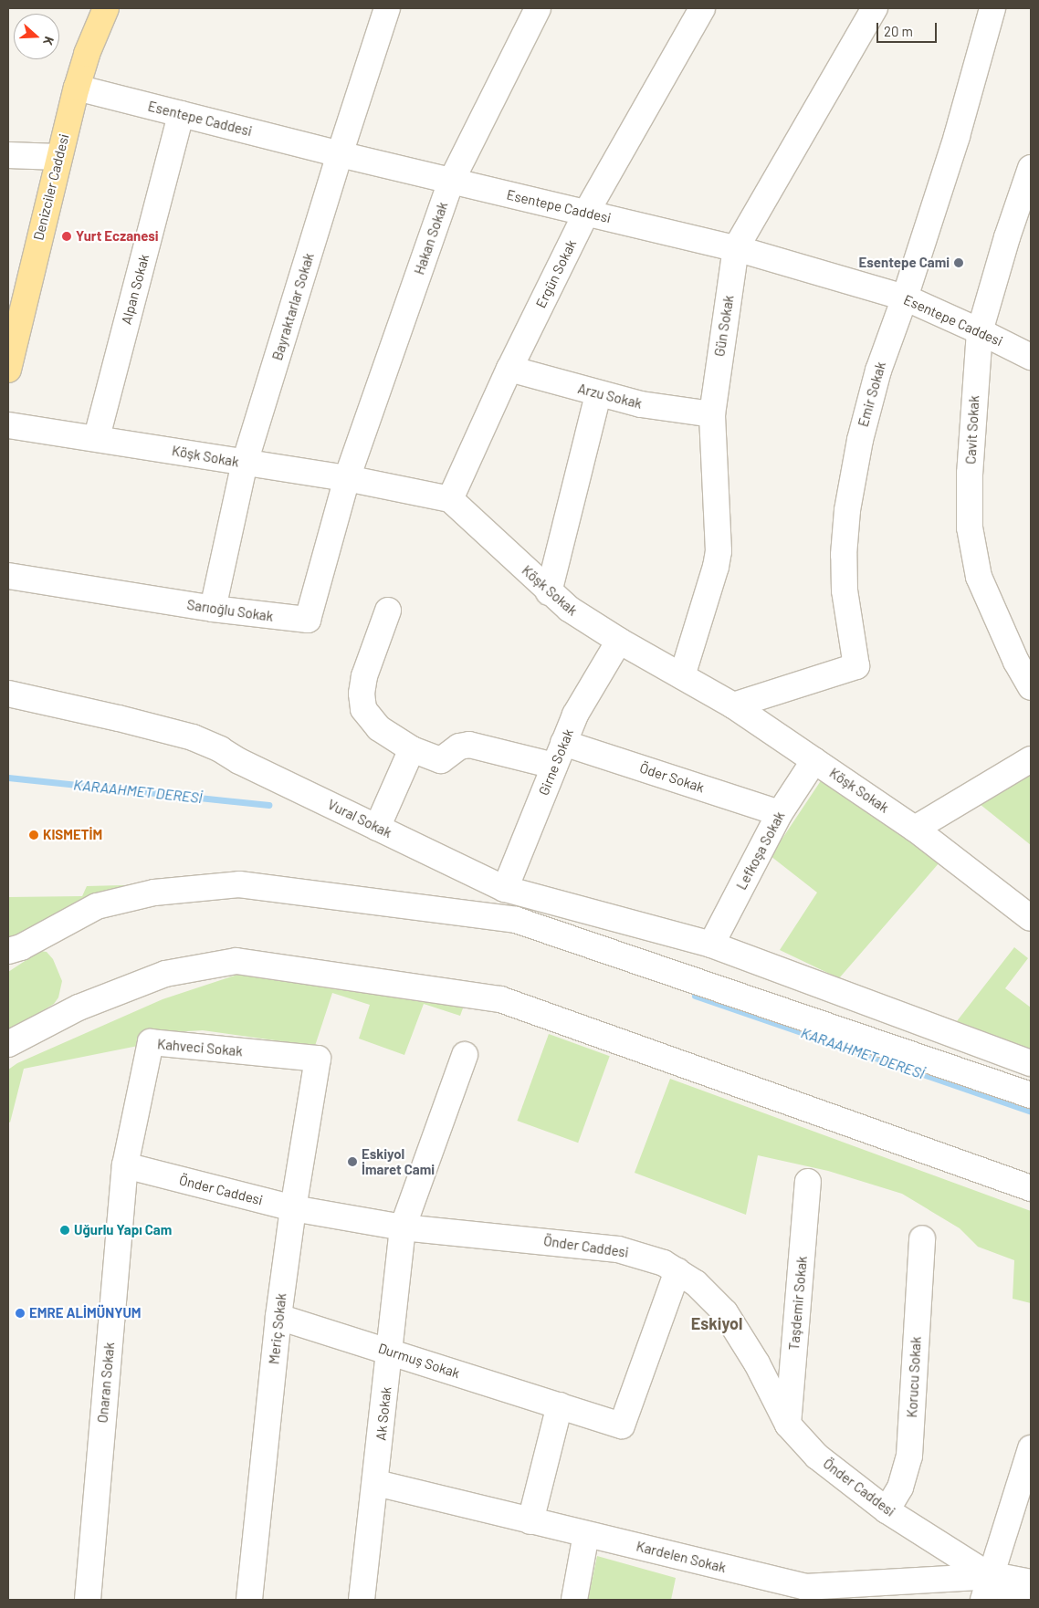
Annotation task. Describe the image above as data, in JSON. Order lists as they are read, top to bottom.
{
  "streets": {
    "main road": ["Denizciler Caddesi"],
    "street": [
      "Esentepe Caddesi",
      "Hakan Sokak",
      "Ergün Sokak",
      "Alpan Sokak",
      "Bayraktarlar Sokak",
      "Gün Sokak",
      "Emir Sokak",
      "Arzu Sokak",
      "Cavit Sokak",
      "Köşk Sokak",
      "Sarıoğlu Sokak",
      "Girne Sokak",
      "Öder Sokak",
      "Vural Sokak",
      "Lefkoşa Sokak",
      "Kahveci Sokak",
      "Önder Caddesi",
      "Taşdemir Sokak",
      "Meriç Sokak",
      "Durmuş Sokak",
      "Korucu Sokak",
      "Onaran Sokak",
      "Ak Sokak",
      "Kardelen Sokak"
    ]
  },
  "crossings": [
    ["Esentepe Caddesi", "Denizciler Caddesi"],
    ["Esentepe Caddesi", "Hakan Sokak"],
    ["Esentepe Caddesi", "Ergün Sokak"],
    ["Esentepe Caddesi", "Alpan Sokak"],
    ["Esentepe Caddesi", "Bayraktarlar Sokak"],
    ["Esentepe Caddesi", "Gün Sokak"],
    ["Esentepe Caddesi", "Emir Sokak"],
    ["Esentepe Caddesi", "Cavit Sokak"],
    ["Hakan Sokak", "Köşk Sokak"],
    ["Hakan Sokak", "Sarıoğlu Sokak"],
    ["Ergün Sokak", "Arzu Sokak"],
    ["Ergün Sokak", "Köşk Sokak"],
    ["Alpan Sokak", "Köşk Sokak"],
    ["Bayraktarlar Sokak", "Köşk Sokak"],
    ["Bayraktarlar Sokak", "Sarıoğlu Sokak"],
    ["Gün Sokak", "Arzu Sokak"],
    ["Gün Sokak", "Köşk Sokak"],
    ["Emir Sokak", "Köşk Sokak"],
    ["Köşk Sokak", "Sarıoğlu Sokak"],
    ["Köşk Sokak", "Girne Sokak"],
    ["Köşk Sokak", "Lefkoşa Sokak"],
    ["Girne Sokak", "Öder Sokak"],
    ["Girne Sokak", "Vural Sokak"],
    ["Öder Sokak", "Lefkoşa Sokak"],
    ["Vural Sokak", "Lefkoşa Sokak"],
    ["Kahveci Sokak", "Önder Caddesi"],
    ["Kahveci Sokak", "Meriç Sokak"],
    ["Kahveci Sokak", "Onaran Sokak"],
    ["Önder Caddesi", "Taşdemir Sokak"],
    ["Önder Caddesi", "Meriç Sokak"],
    ["Önder Caddesi", "Durmuş Sokak"],
    ["Önder Caddesi", "Korucu Sokak"],
    ["Önder Caddesi", "Onaran Sokak"],
    ["Önder Caddesi", "Ak Sokak"],
    ["Önder Caddesi", "Kardelen Sokak"],
    ["Meriç Sokak", "Durmuş Sokak"],
    ["Durmuş Sokak", "Ak Sokak"],
    ["Ak Sokak", "Kardelen Sokak"]
  ],
  "districts": ["Eskiyol"],
  "water": ["KARAAHMET DERESİ"],
  "places": [
    "Yurt Eczanesi",
    "Esentepe Cami",
    "KISMETİM",
    "Eskiyol İmaret Cami",
    "Uğurlu Yapı Cam",
    "EMRE ALİMÜNYUM"
  ],
  "scale_bar": "20 m",
  "north": "right"
}
